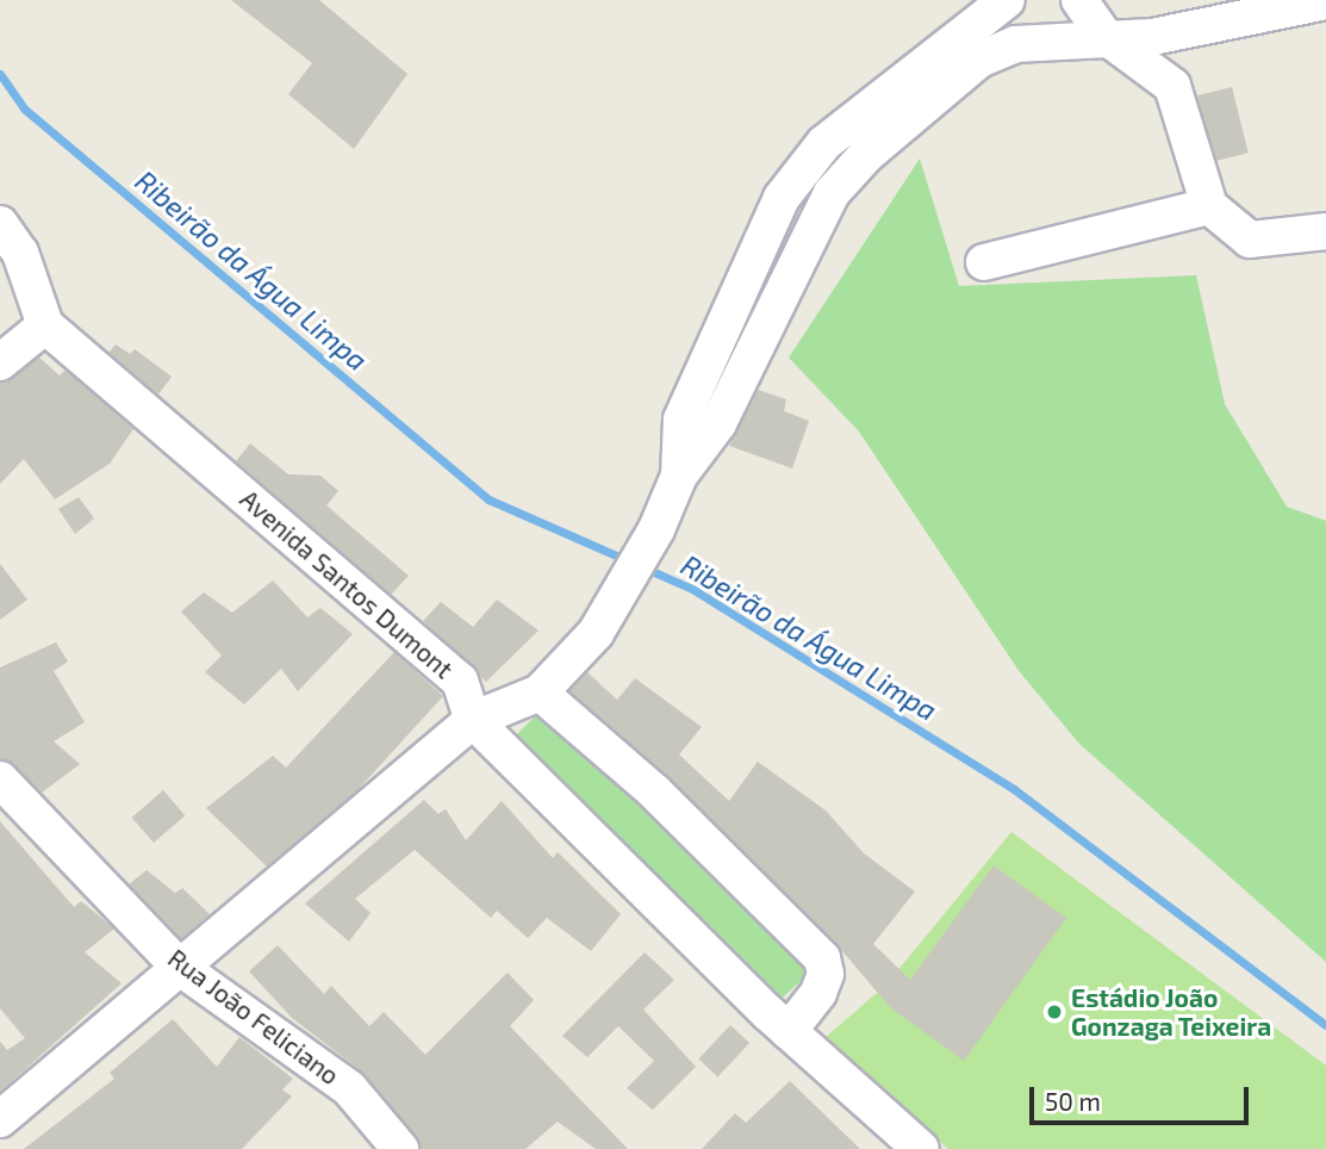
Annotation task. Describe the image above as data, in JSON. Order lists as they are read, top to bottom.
{
  "streets": {
    "street": ["Avenida Santos Dumont", "Rua João Feliciano"]
  },
  "water": ["Ribeirão da Água Limpa"],
  "places": ["Estádio João Gonzaga Teixeira"],
  "scale_bar": "50 m"
}
